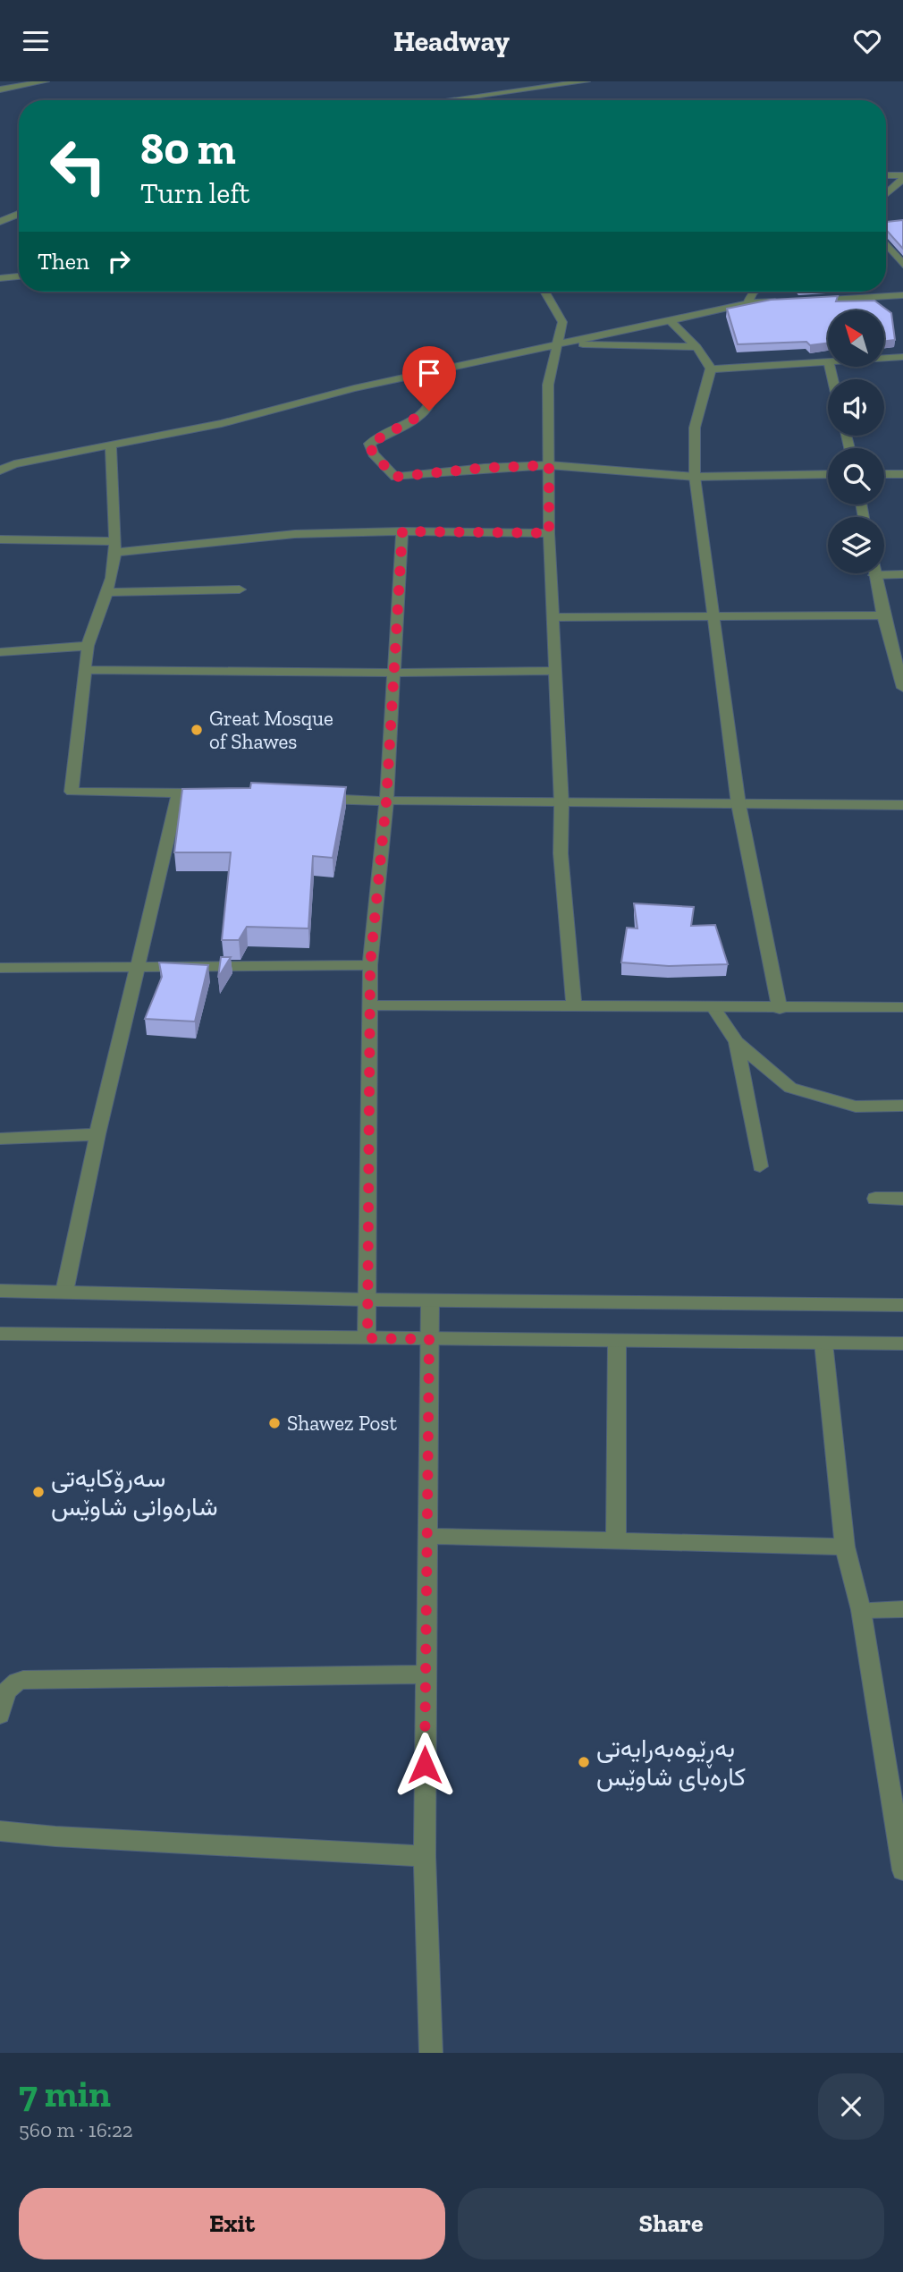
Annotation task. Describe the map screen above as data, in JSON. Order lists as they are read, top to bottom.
{
  "places": [
    "Great Mosque of Shawes",
    "Shawez Post",
    "سەرۆکایەتی شارەوانی شاوێس",
    "بەڕێوەبەرایەتی کارەبای شاوێس"
  ],
  "north": "top left",
  "page": {
    "header": "Headway",
    "turn": ["80 m", "Turn left"],
    "then": "Then",
    "heading": ["7 min", "560 m · 16:22"],
    "buttons": ["Exit", "Share"]
  }
}
